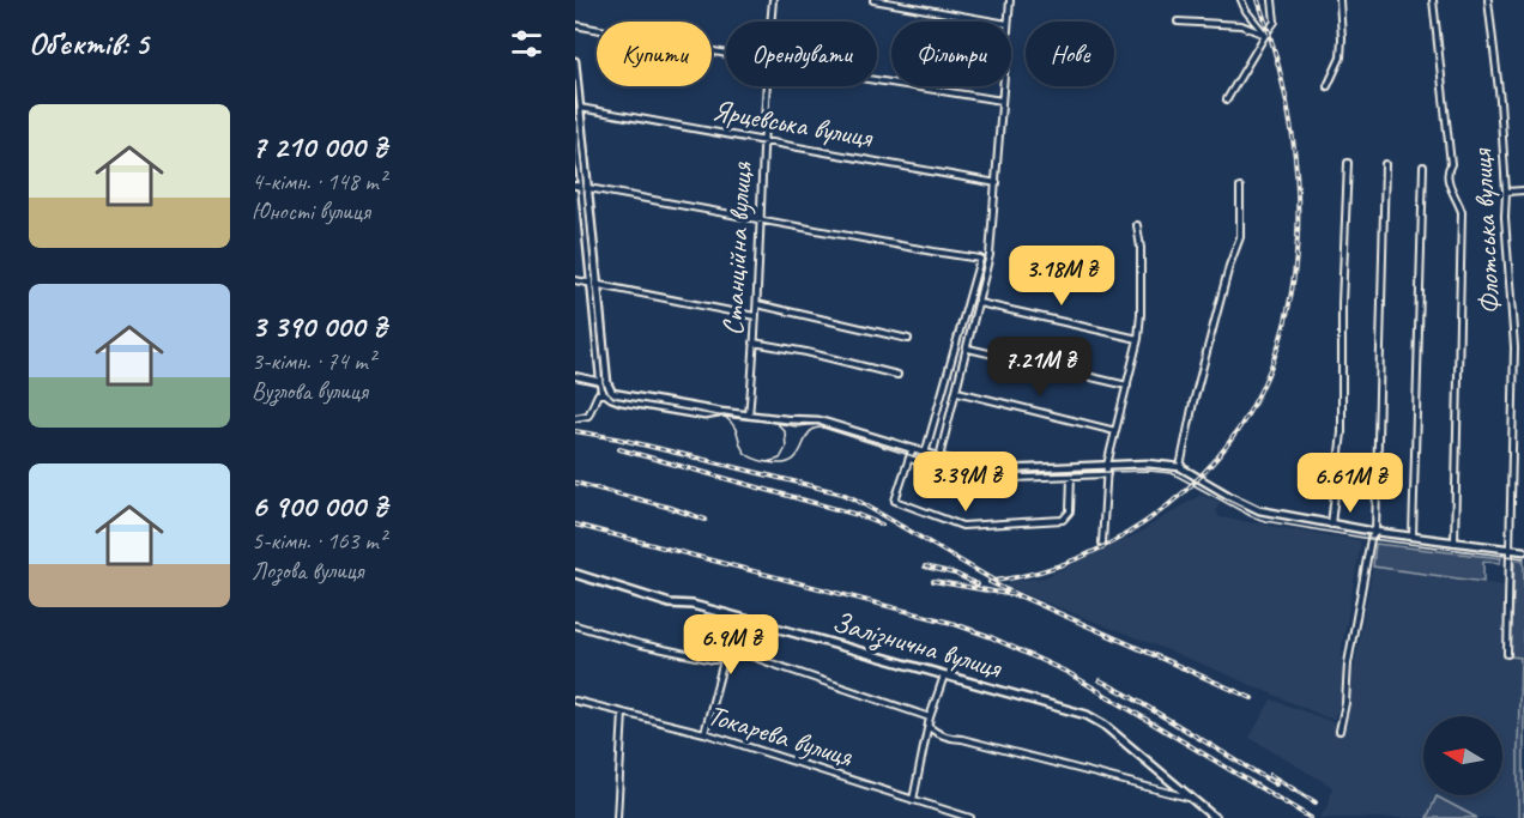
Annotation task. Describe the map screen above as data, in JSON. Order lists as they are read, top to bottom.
{
  "streets": {
    "main road": ["Залізнична вулиця"],
    "street": [
      "Ярцевська вулиця",
      "Флотська вулиця",
      "Станційна вулиця",
      "Токарева вулиця"
    ]
  },
  "crossings": [
    ["Ярцевська вулиця", "Станційна вулиця"]
  ],
  "north": "left",
  "page": {
    "heading": "Об’єктів: 5",
    "chip": [
      "Купити",
      "Орендувати",
      "Фільтри",
      "Нове"
    ],
    "list": [
      {
        "name": "7 210 000 ₴",
        "note": "4-кімн. · 148 m² · Юності вулиця"
      },
      {
        "name": "3 390 000 ₴",
        "note": "3-кімн. · 74 m² · Вузлова вулиця"
      },
      {
        "name": "6 900 000 ₴",
        "note": "5-кімн. · 163 m² · Лозова вулиця"
      }
    ],
    "price": [
      "3.18M ₴",
      "7.21M ₴",
      "3.39M ₴",
      "6.61M ₴",
      "6.9M ₴"
    ]
  }
}
